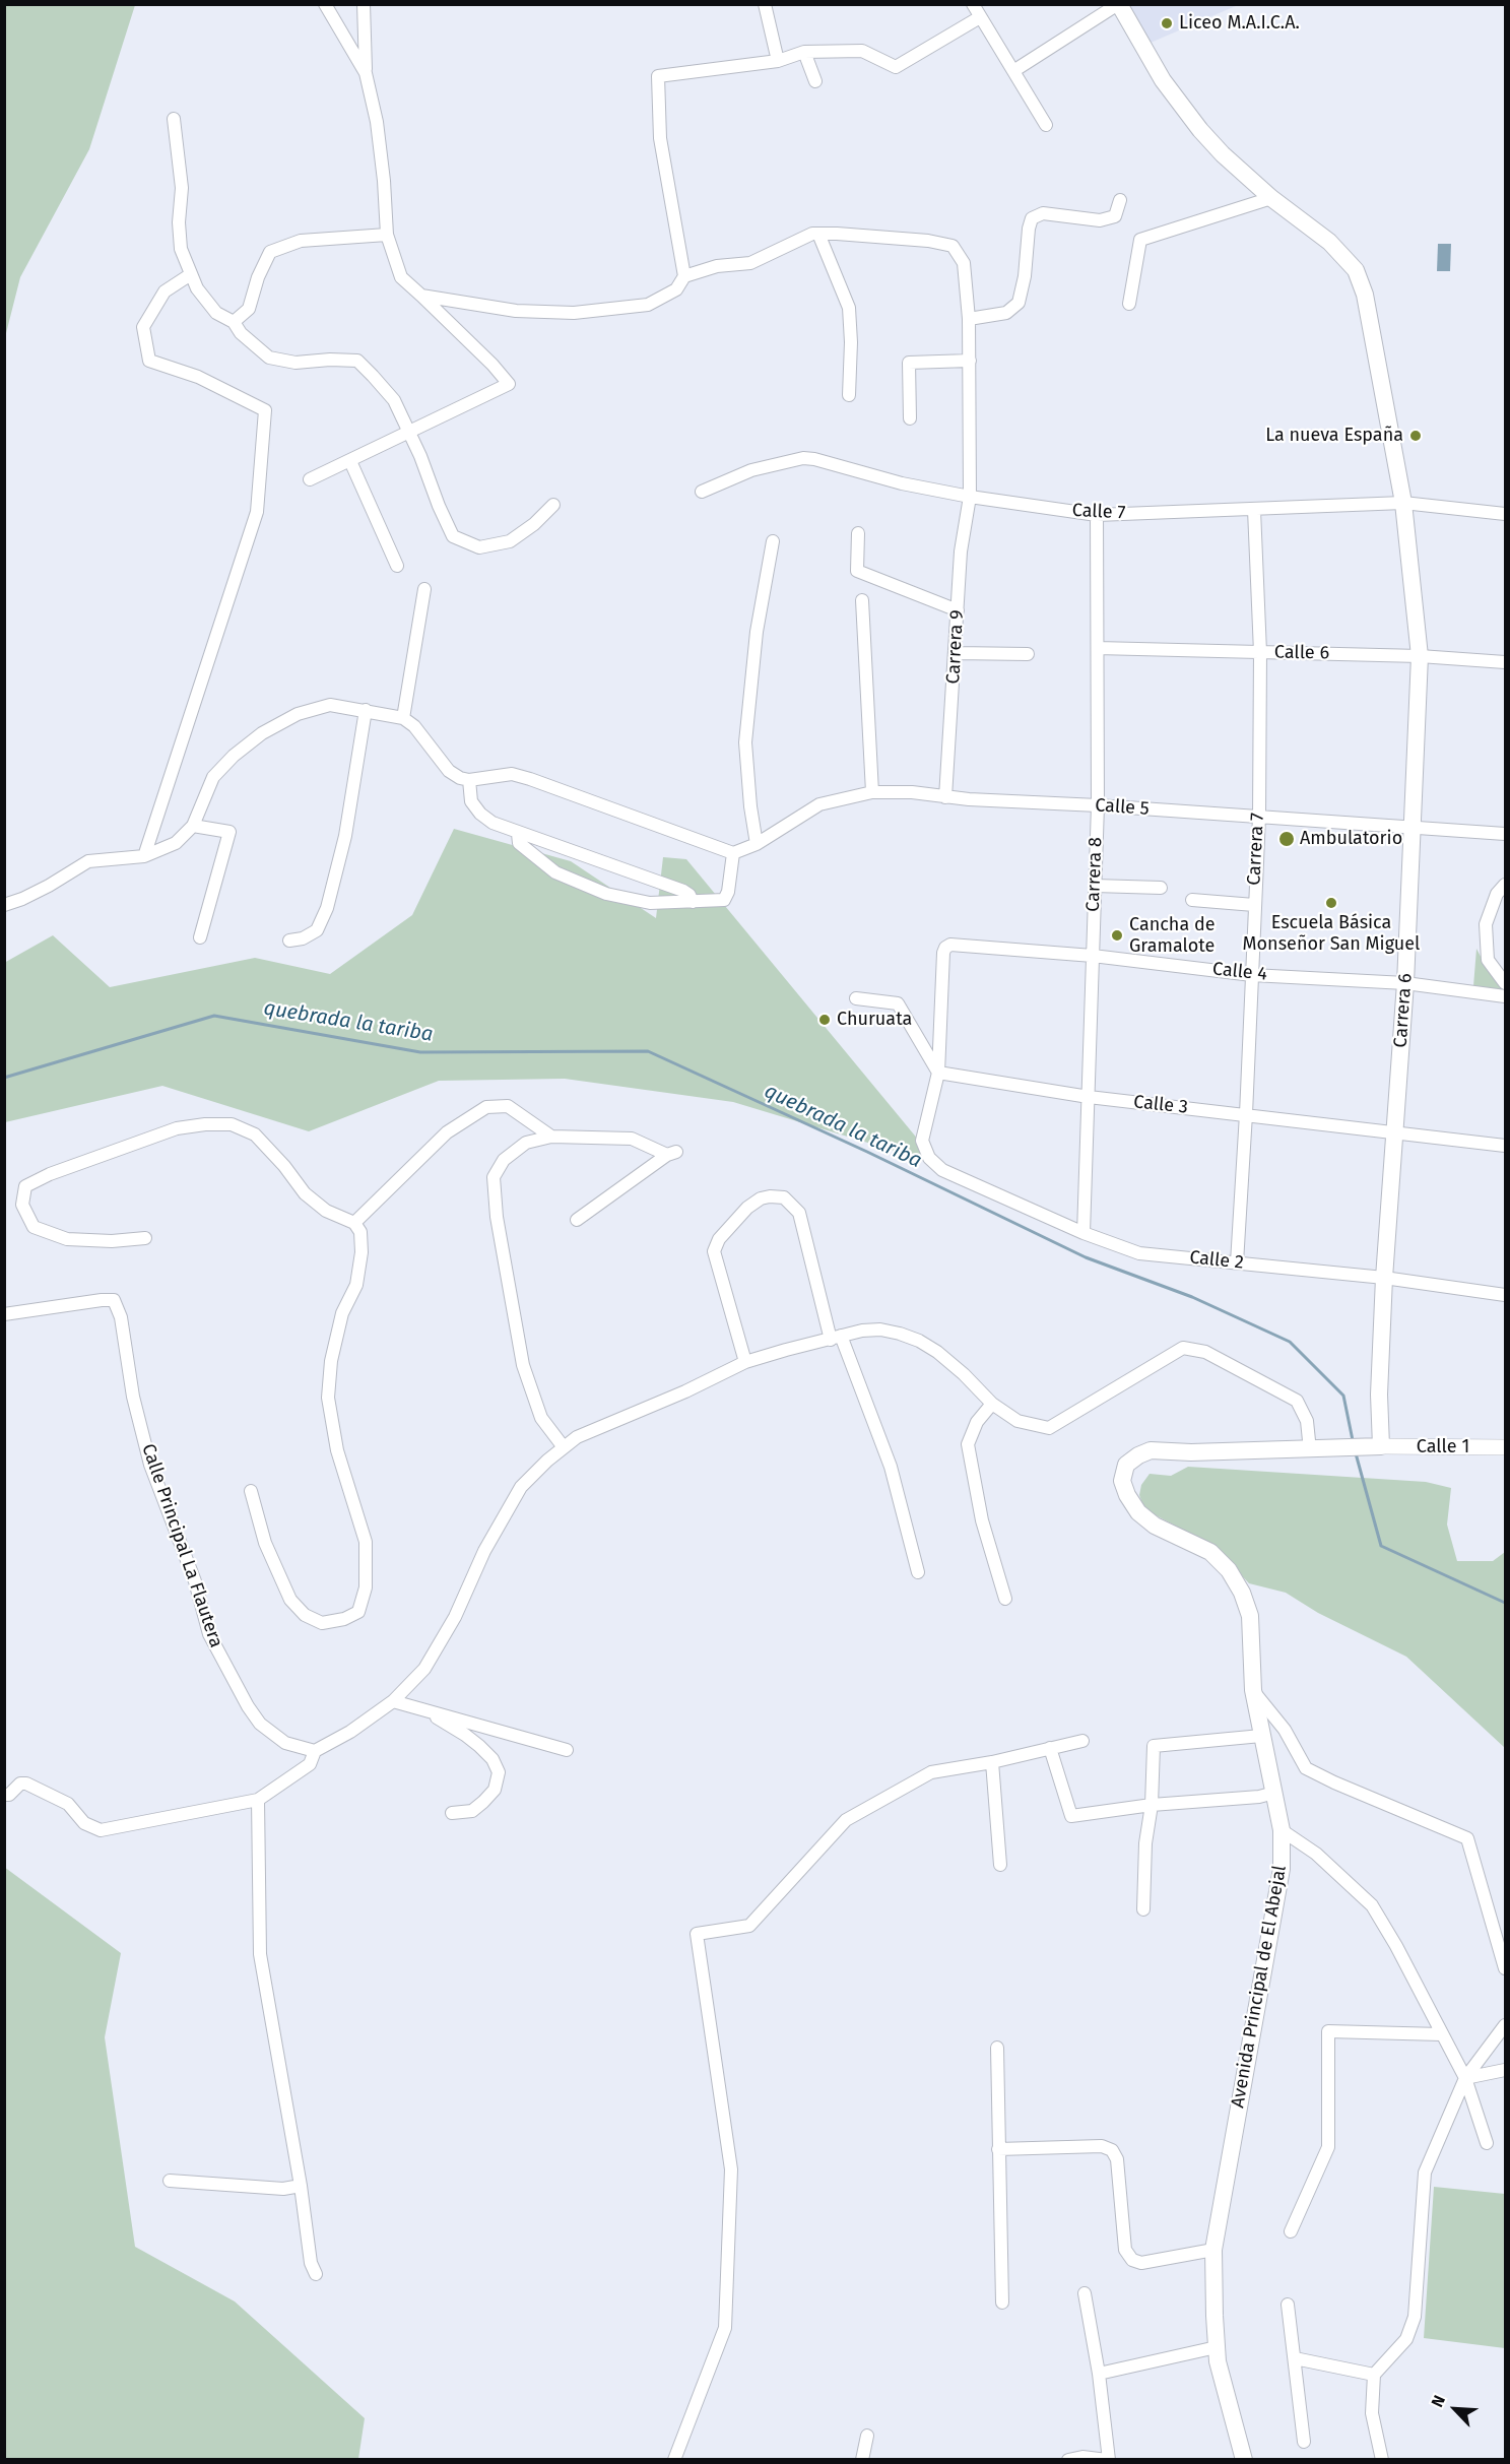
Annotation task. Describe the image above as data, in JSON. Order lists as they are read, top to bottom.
{
  "streets": {
    "main road": ["Carrera 6", "Avenida Principal de El Abejal"],
    "street": [
      "Calle 7",
      "Carrera 9",
      "Calle 6",
      "Calle 5",
      "Carrera 7",
      "Carrera 8",
      "Calle 4",
      "Calle 3",
      "Calle 2",
      "Calle 1",
      "Calle Principal La Flautera"
    ]
  },
  "crossings": [
    ["Calle 7", "Carrera 9"],
    ["Calle 7", "Carrera 7"],
    ["Calle 7", "Carrera 8"],
    ["Calle 7", "Carrera 6"],
    ["Carrera 9", "Calle 5"],
    ["Calle 6", "Carrera 7"],
    ["Calle 6", "Carrera 8"],
    ["Calle 6", "Carrera 6"],
    ["Calle 5", "Carrera 7"],
    ["Calle 5", "Carrera 8"],
    ["Calle 5", "Carrera 6"],
    ["Carrera 7", "Calle 4"],
    ["Carrera 7", "Calle 3"],
    ["Carrera 7", "Calle 2"],
    ["Carrera 8", "Calle 4"],
    ["Carrera 8", "Calle 3"],
    ["Carrera 8", "Calle 2"],
    ["Calle 4", "Carrera 6"],
    ["Calle 4", "Calle 3"],
    ["Calle 4", "Calle 2"],
    ["Carrera 6", "Calle 3"],
    ["Carrera 6", "Calle 2"],
    ["Carrera 6", "Calle 1"],
    ["Carrera 6", "Avenida Principal de El Abejal"],
    ["Calle 3", "Calle 2"],
    ["Calle 1", "Avenida Principal de El Abejal"]
  ],
  "water": ["quebrada la tariba"],
  "places": [
    "Liceo M.A.I.C.A.",
    "La nueva España",
    "Ambulatorio",
    "Escuela Básica Monseñor San Miguel",
    "Cancha de Gramalote",
    "Churuata"
  ],
  "north": "top left"
}
